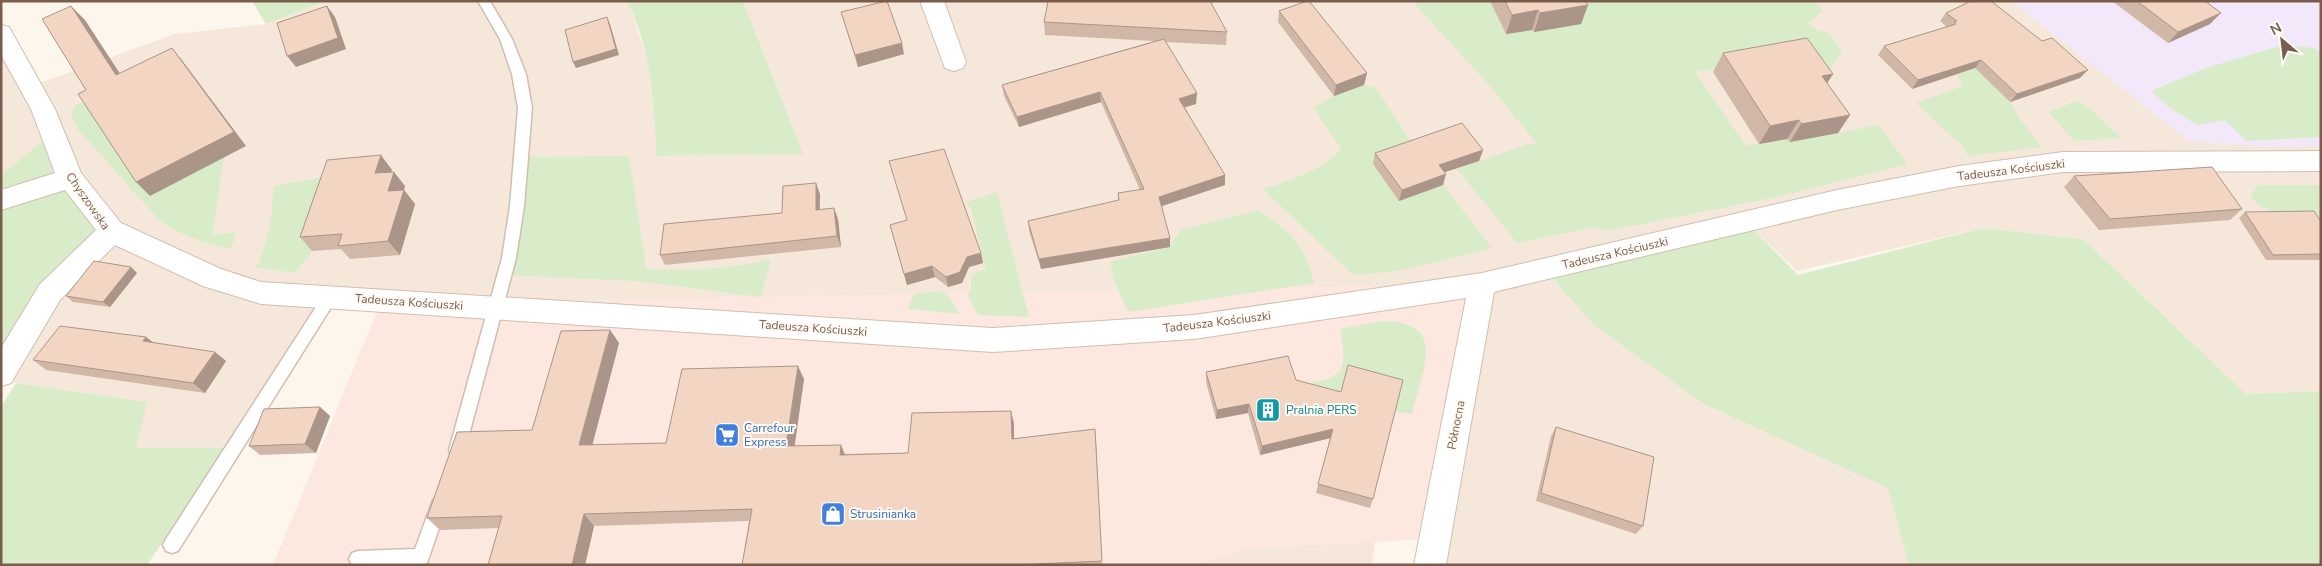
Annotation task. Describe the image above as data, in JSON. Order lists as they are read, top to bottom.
{
  "streets": {
    "street": ["Tadeusza Kościuszki", "Chyszowska", "Północna"]
  },
  "crossings": [
    ["Tadeusza Kościuszki", "Chyszowska"],
    ["Tadeusza Kościuszki", "Północna"]
  ],
  "places": {
    "building": ["Pralnia PERS"],
    "supermarket": ["Carrefour Express"],
    "shop": ["Strusinianka"]
  },
  "north": "top left"
}
